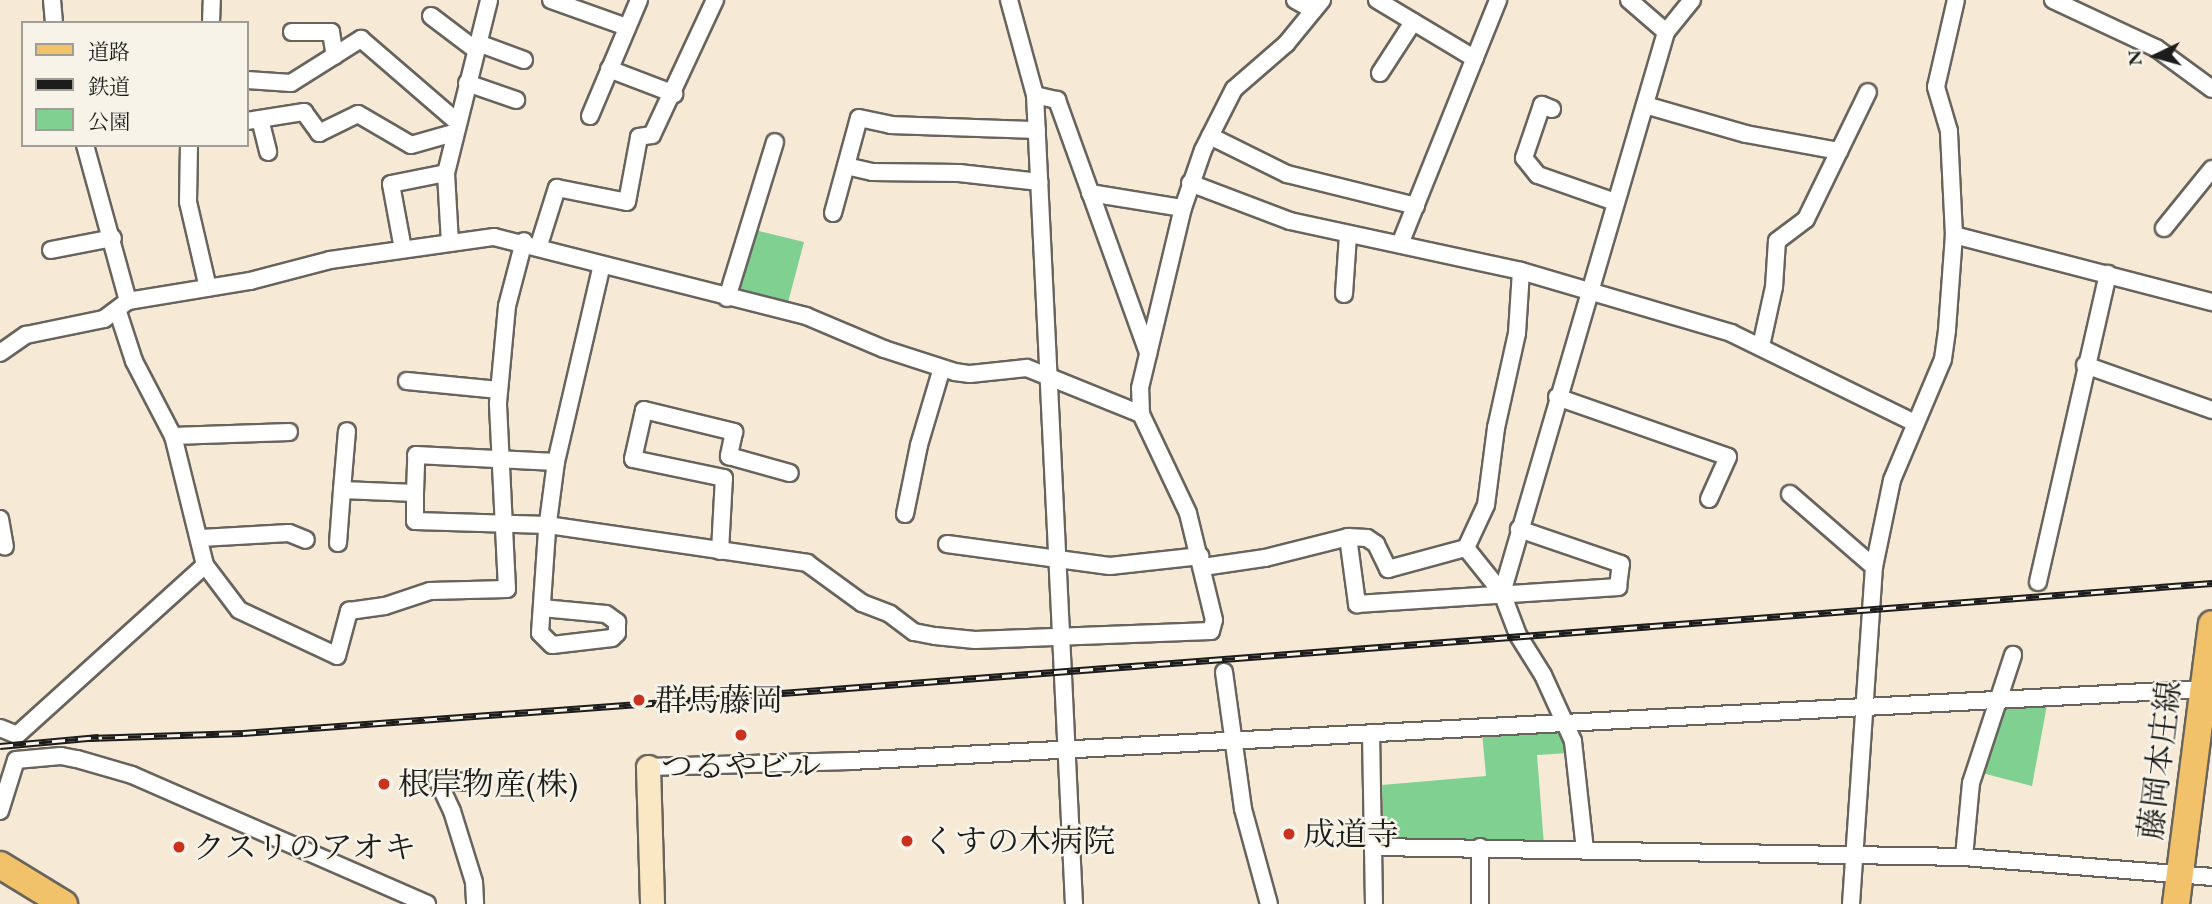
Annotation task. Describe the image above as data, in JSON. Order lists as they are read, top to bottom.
{
  "streets": {
    "main road": ["藤岡本庄線"]
  },
  "places": [
    "群馬藤岡",
    "つるやビル",
    "根岸物産(株)",
    "成道寺",
    "くすの木病院",
    "クスリのアオキ"
  ],
  "legend": ["道路", "鉄道", "公園"],
  "north": "left"
}
